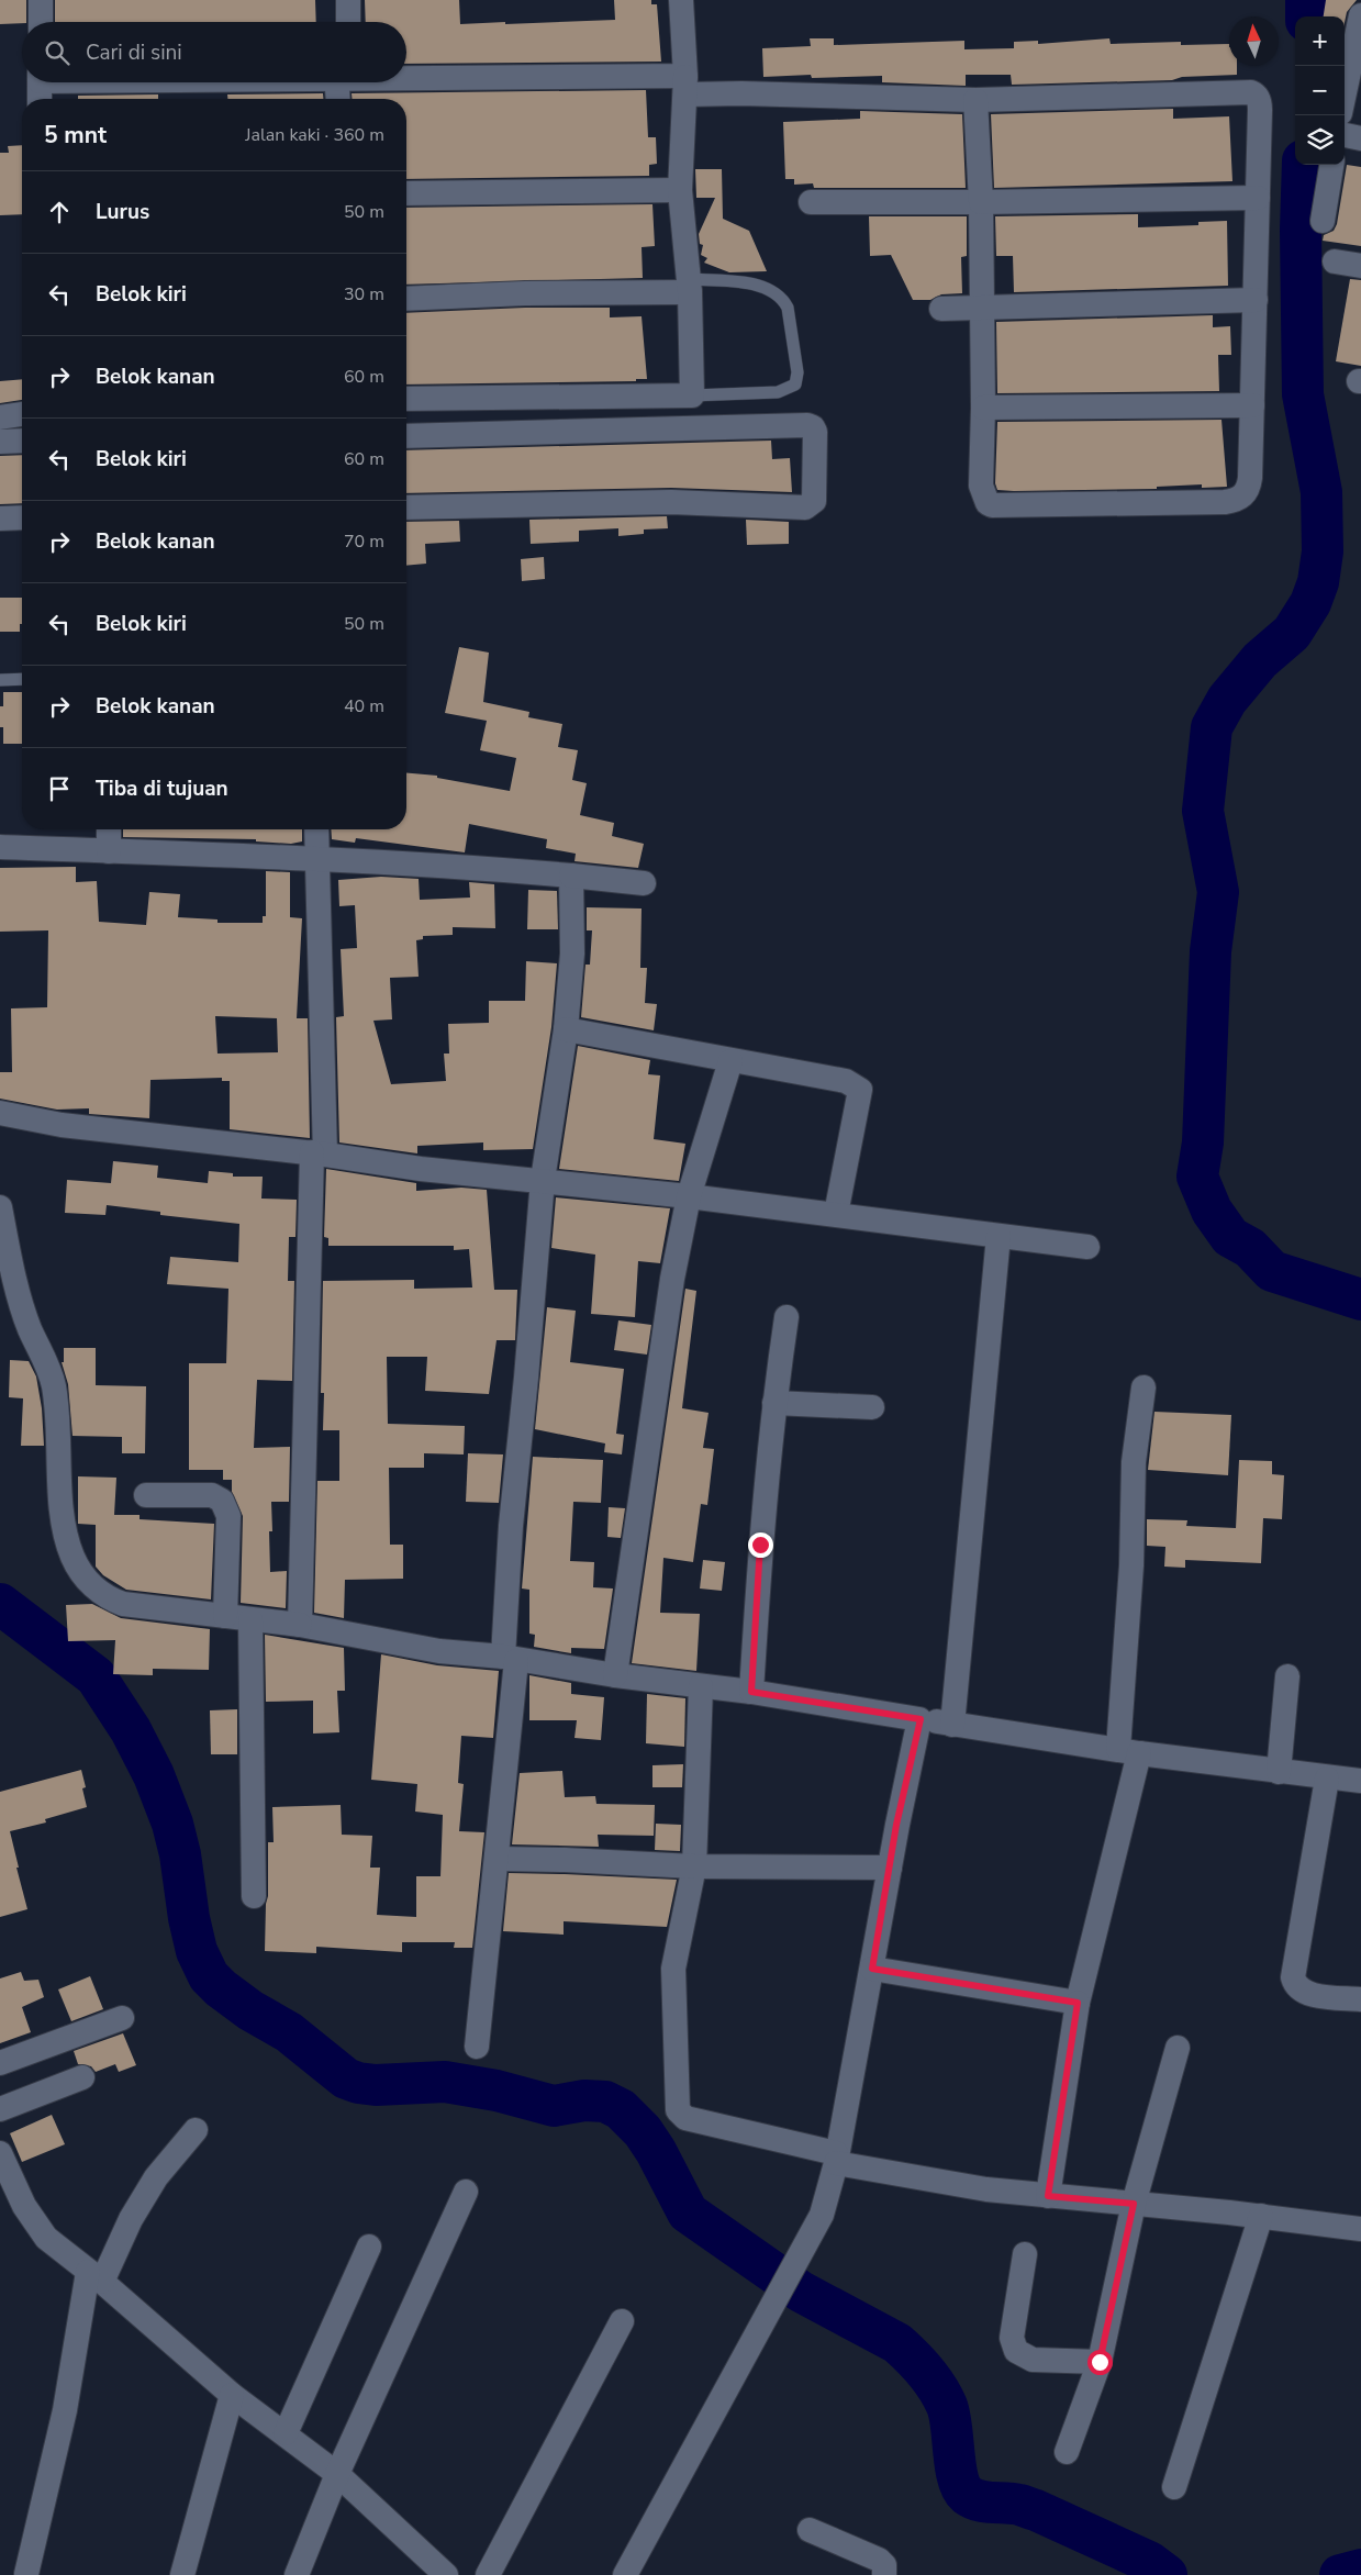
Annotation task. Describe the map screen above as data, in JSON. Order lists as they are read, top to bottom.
{
  "north": "top",
  "page": {
    "map_buttons": ["+", "−"],
    "search": "Cari di sini",
    "heading": ["5 mnt", "Jalan kaki · 360 m"],
    "list": [
      ["Lurus", "50 m"],
      ["Belok kiri", "30 m"],
      ["Belok kanan", "60 m"],
      ["Belok kiri", "60 m"],
      ["Belok kanan", "70 m"],
      ["Belok kiri", "50 m"],
      ["Belok kanan", "40 m"],
      "Tiba di tujuan"
    ]
  }
}
